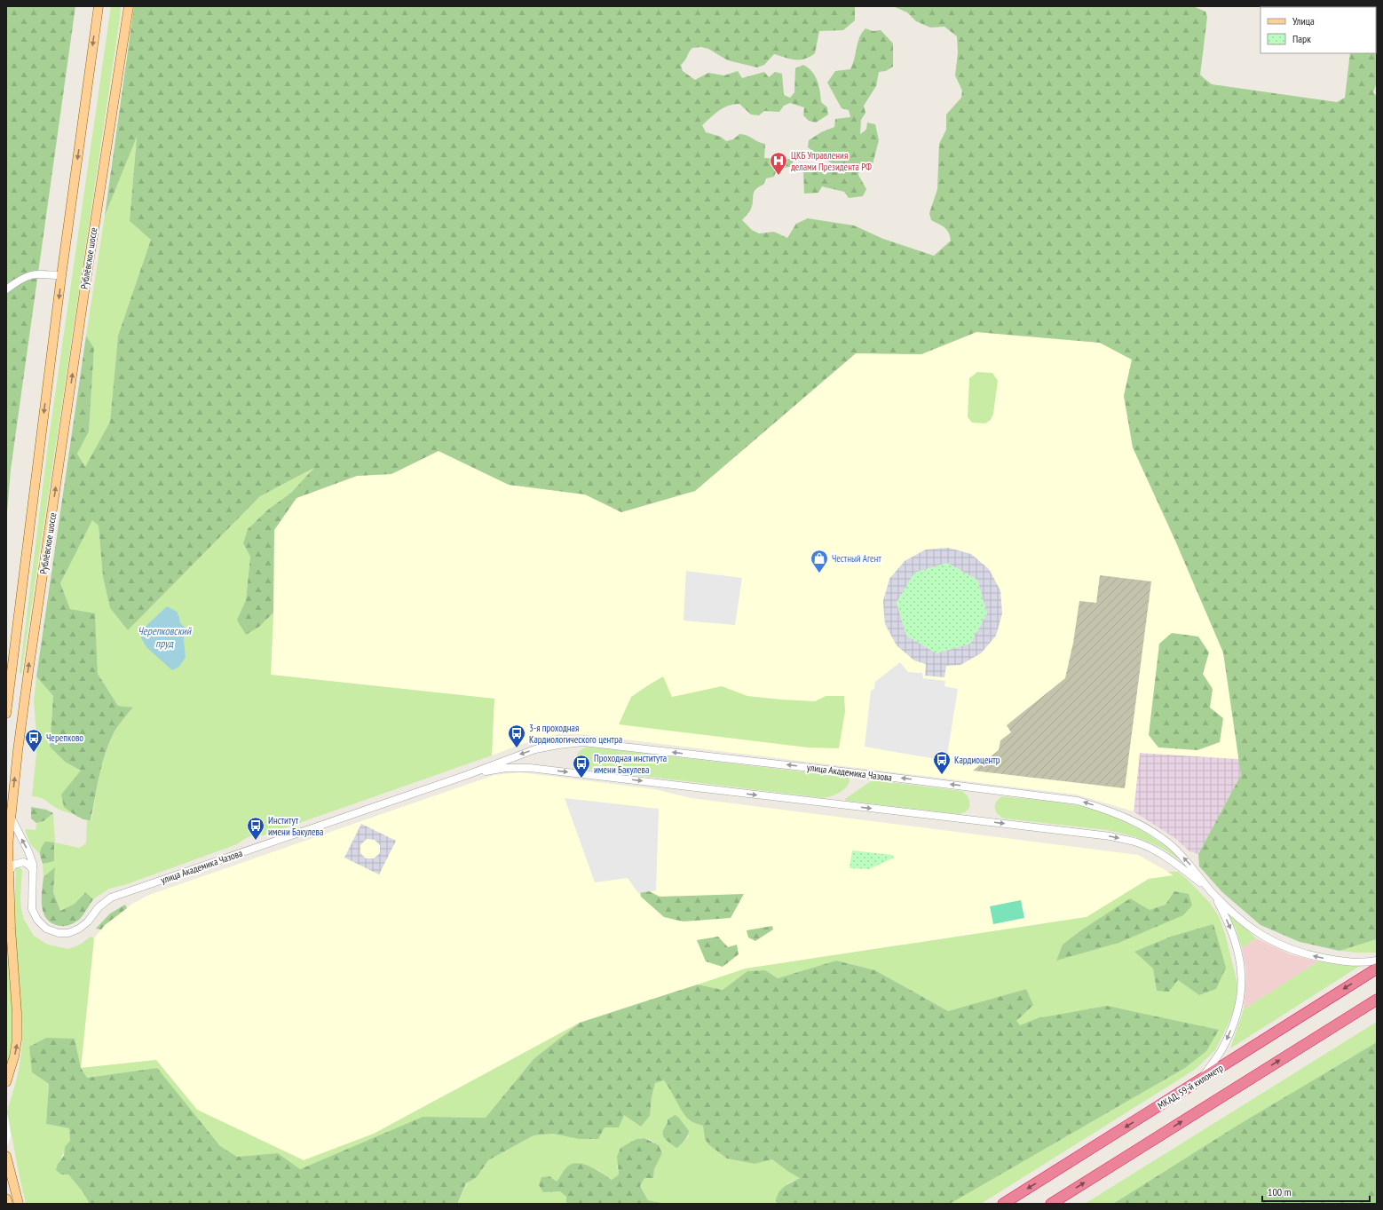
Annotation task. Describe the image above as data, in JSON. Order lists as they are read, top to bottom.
{
  "streets": {
    "highway": ["МКАД, 59-й километр"],
    "main road": ["Рублёвское шоссе"],
    "street": ["улица Академика Чазова"]
  },
  "crossings": [
    ["Рублёвское шоссе", "улица Академика Чазова"],
    ["улица Академика Чазова", "МКАД, 59-й километр"]
  ],
  "water": ["Черепковский пруд"],
  "places": {
    "hospital": ["ЦКБ Управления делами Президента РФ"],
    "shop": ["Честный Агент"],
    "bus stop": [
      "3-я проходная Кардиологического центра",
      "Черепково",
      "Кардиоцентр",
      "Проходная института имени Бакулева",
      "Институт имени Бакулева"
    ]
  },
  "legend": ["Улица", "Парк"],
  "scale_bar": "100 m"
}
